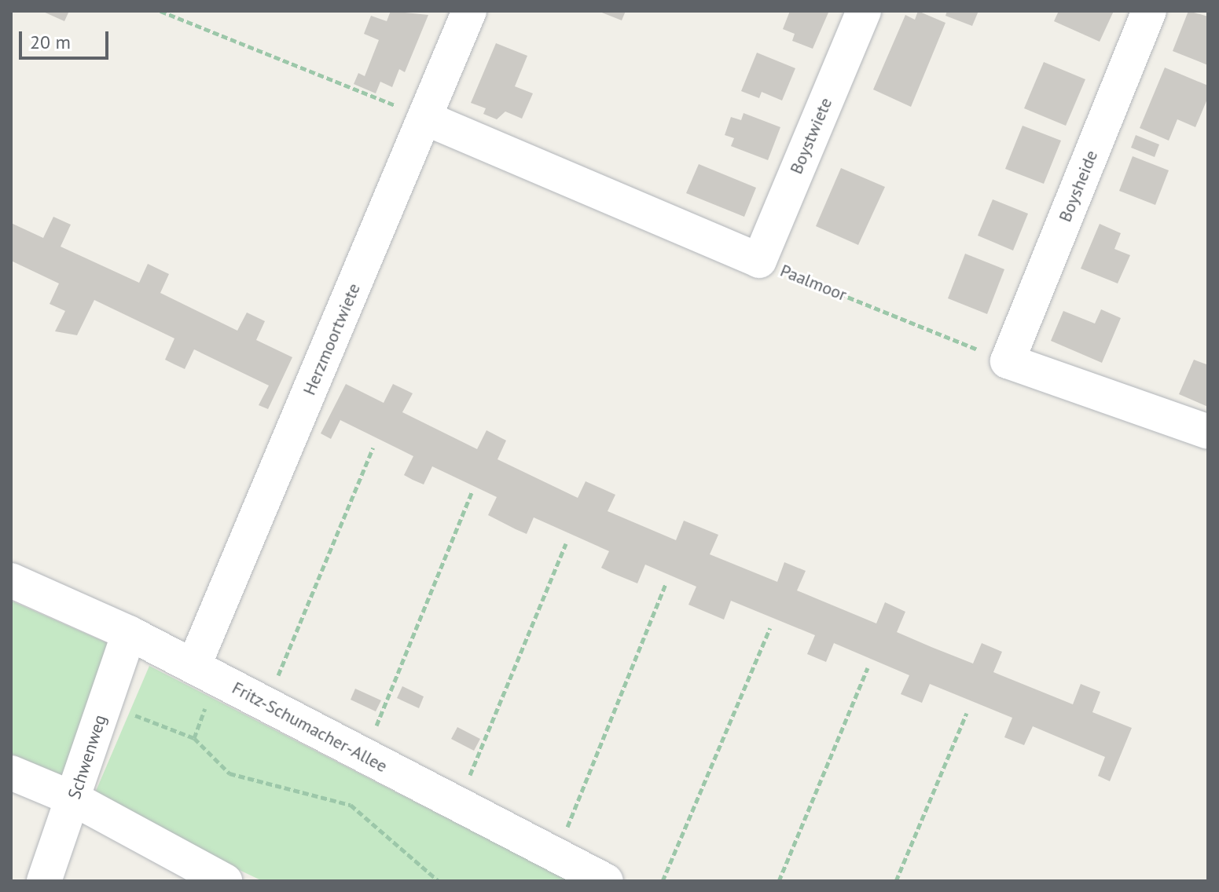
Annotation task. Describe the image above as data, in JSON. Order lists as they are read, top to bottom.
{
  "streets": {
    "street": [
      "Boystwiete",
      "Boysheide",
      "Paalmoor",
      "Herzmoortwiete",
      "Fritz-Schumacher-Allee",
      "Schwenweg"
    ]
  },
  "crossings": [
    ["Boystwiete", "Paalmoor"],
    ["Boysheide", "Paalmoor"],
    ["Paalmoor", "Herzmoortwiete"],
    ["Herzmoortwiete", "Fritz-Schumacher-Allee"],
    ["Fritz-Schumacher-Allee", "Schwenweg"]
  ],
  "scale_bar": "20 m"
}
